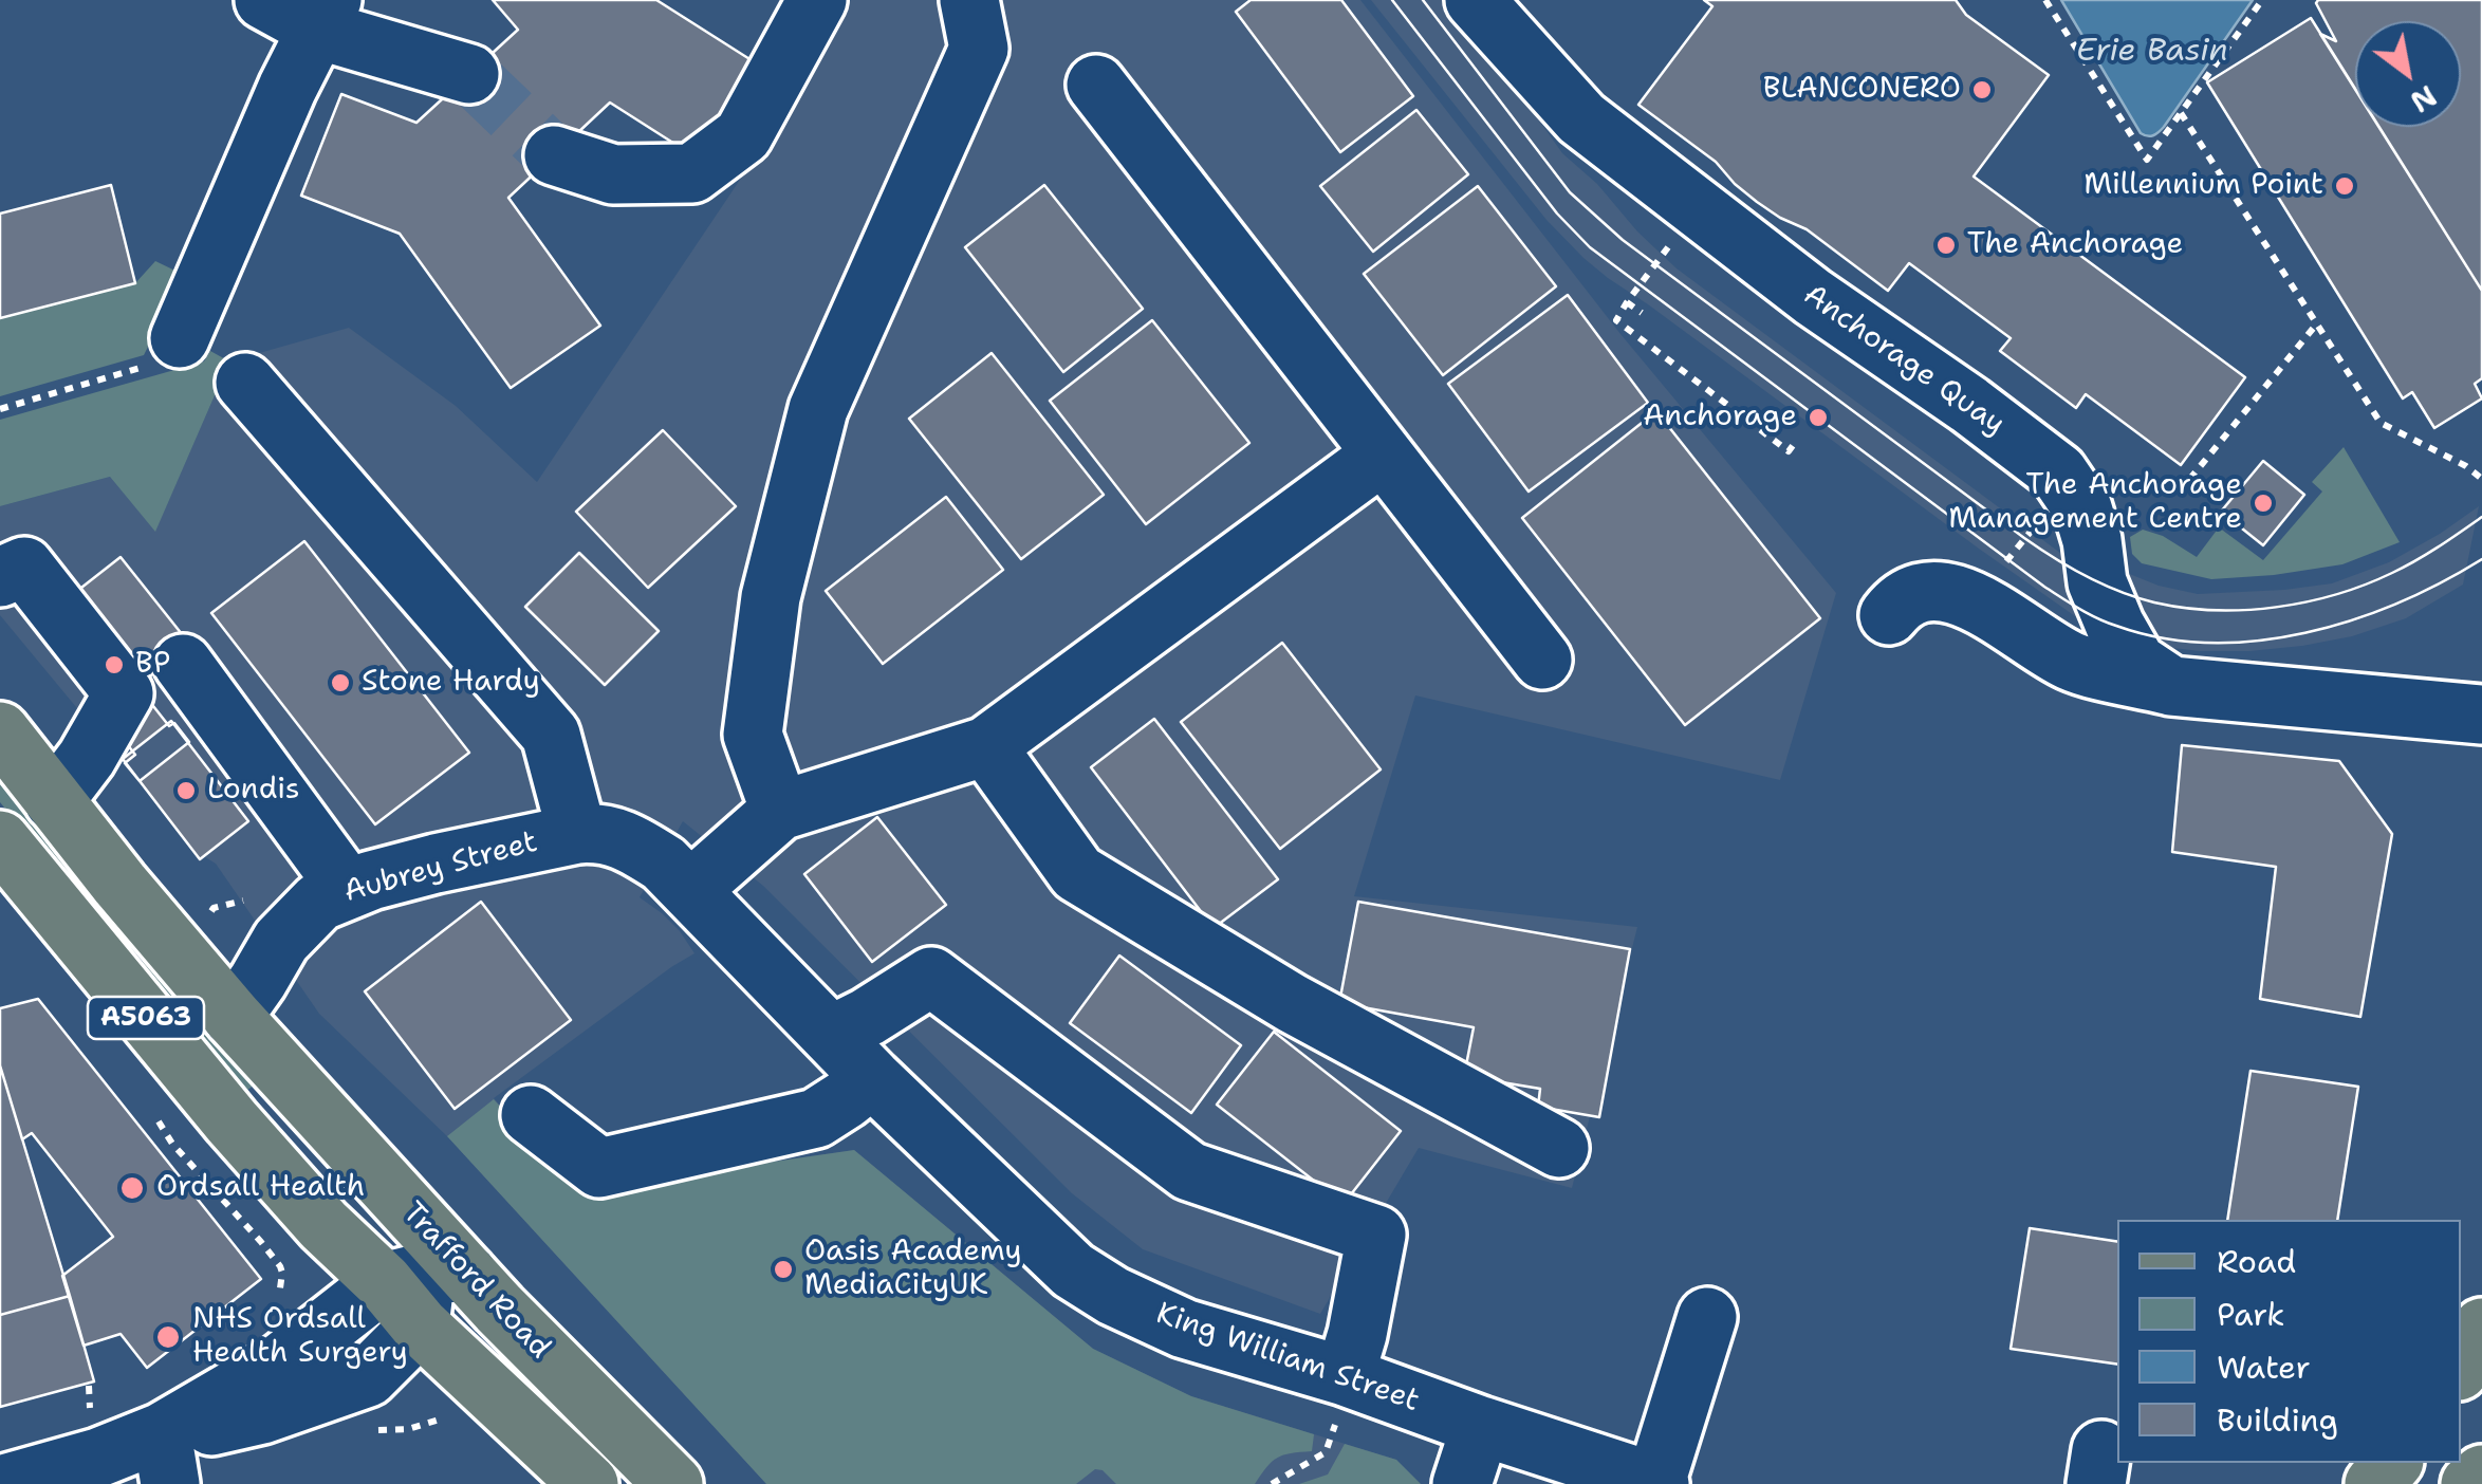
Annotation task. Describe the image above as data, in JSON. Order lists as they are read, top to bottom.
{
  "streets": {
    "main road": ["A5063", "Trafford Road"],
    "street": ["Anchorage Quay", "Aubrey Street", "King William Street"]
  },
  "crossings": [
    ["Aubrey Street", "Trafford Road"],
    ["Aubrey Street", "King William Street"]
  ],
  "water": ["Erie Basin"],
  "places": [
    "BLANCONERO",
    "Millennium Point",
    "The Anchorage",
    "Anchorage",
    "The Anchorage Management Centre",
    "BP",
    "Stone Hardy",
    "Londis",
    "Ordsall Health",
    "Oasis Academy MediaCityUK",
    "NHS Ordsall Health Surgery"
  ],
  "legend": [
    "Road",
    "Park",
    "Water",
    "Building"
  ],
  "north": "bottom right"
}
